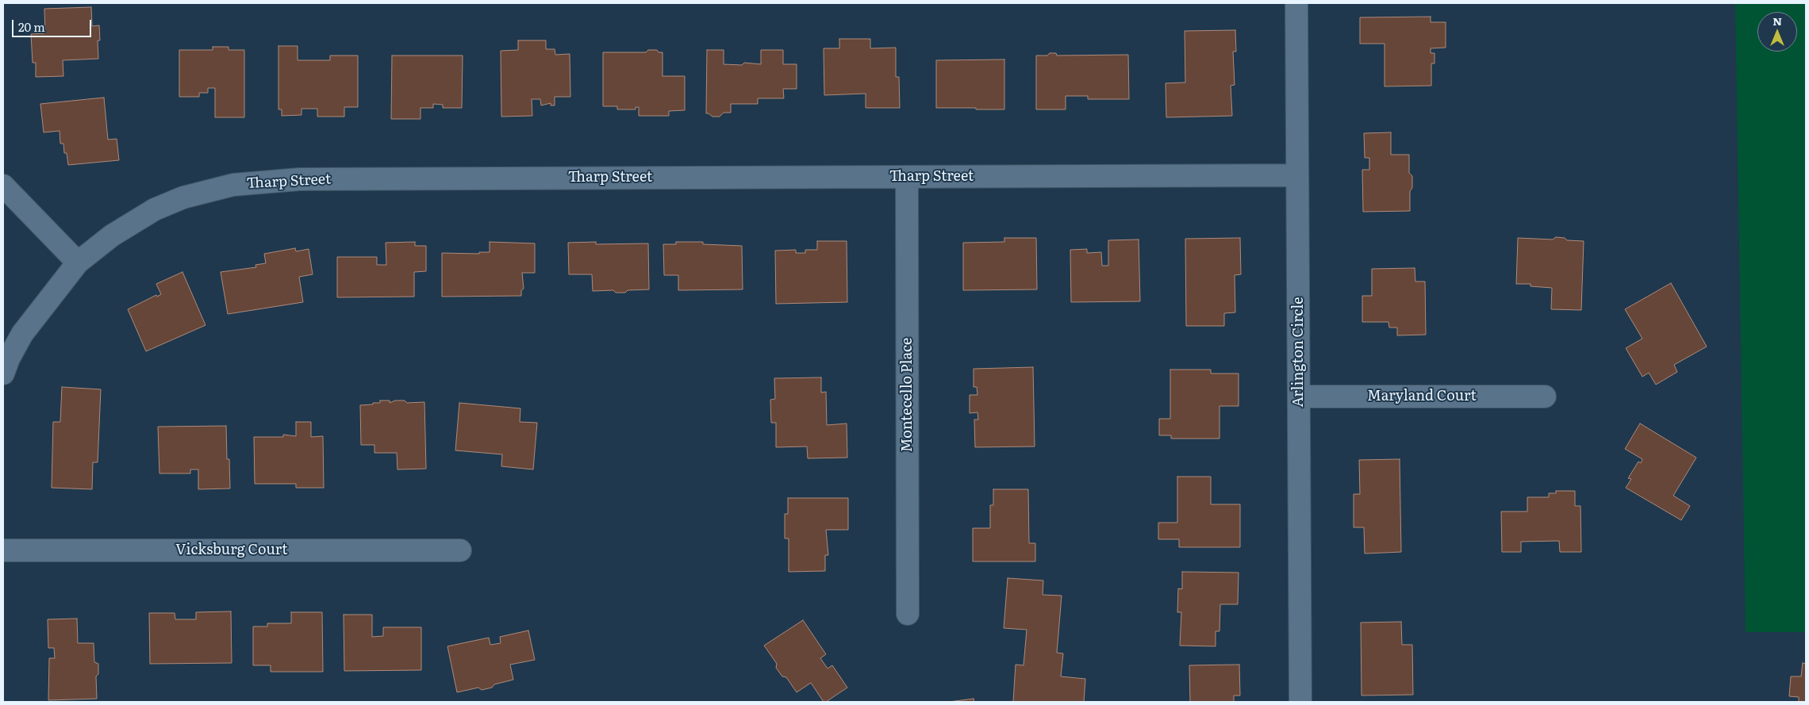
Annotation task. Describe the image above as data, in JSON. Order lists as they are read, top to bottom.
{
  "streets": {
    "street": [
      "Tharp Street",
      "Arlington Circle",
      "Montecello Place",
      "Maryland Court",
      "Vicksburg Court"
    ]
  },
  "crossings": [
    ["Tharp Street", "Arlington Circle"],
    ["Tharp Street", "Montecello Place"],
    ["Arlington Circle", "Maryland Court"]
  ],
  "scale_bar": "20 m",
  "north": "top"
}
